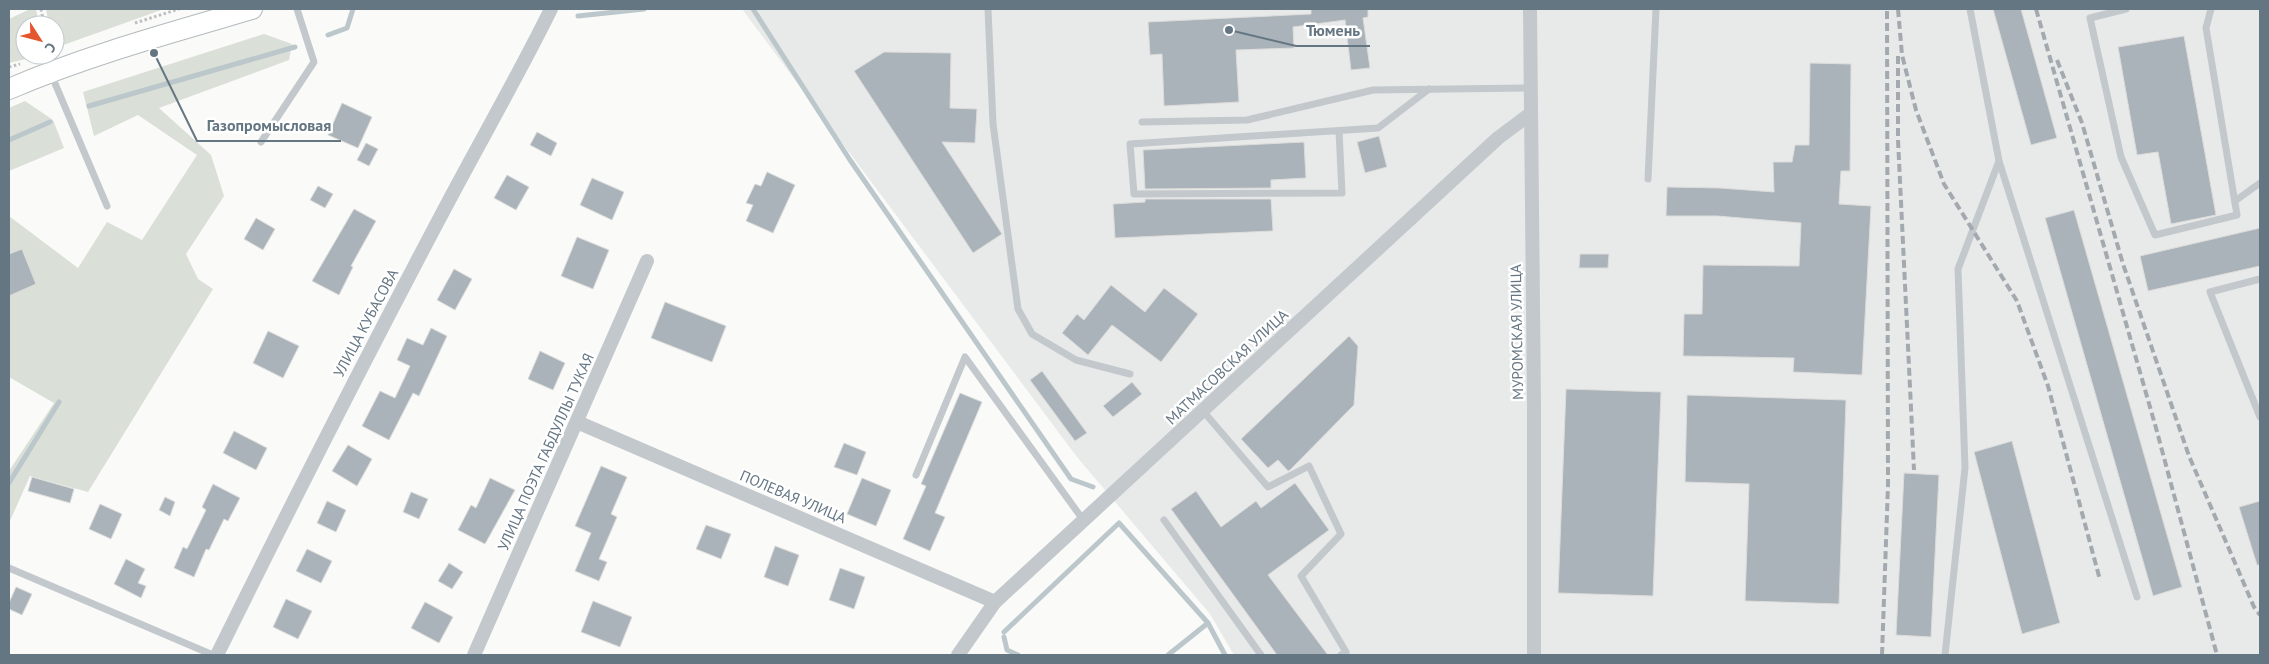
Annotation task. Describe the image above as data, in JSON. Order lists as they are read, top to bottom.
{
  "streets": {
    "street": [
      "УЛИЦА КУБАСОВА",
      "МУРОМСКАЯ УЛИЦА",
      "МАТМАСОВСКАЯ УЛИЦА",
      "УЛИЦА ПОЭТА ГАБДУЛЛЫ ТУКАЯ",
      "ПОЛЕВАЯ УЛИЦА"
    ]
  },
  "crossings": [
    ["МУРОМСКАЯ УЛИЦА", "МАТМАСОВСКАЯ УЛИЦА"],
    ["МАТМАСОВСКАЯ УЛИЦА", "ПОЛЕВАЯ УЛИЦА"],
    ["УЛИЦА ПОЭТА ГАБДУЛЛЫ ТУКАЯ", "ПОЛЕВАЯ УЛИЦА"]
  ],
  "places": ["Тюмень", "Газопромысловая"],
  "north": "bottom right"
}
